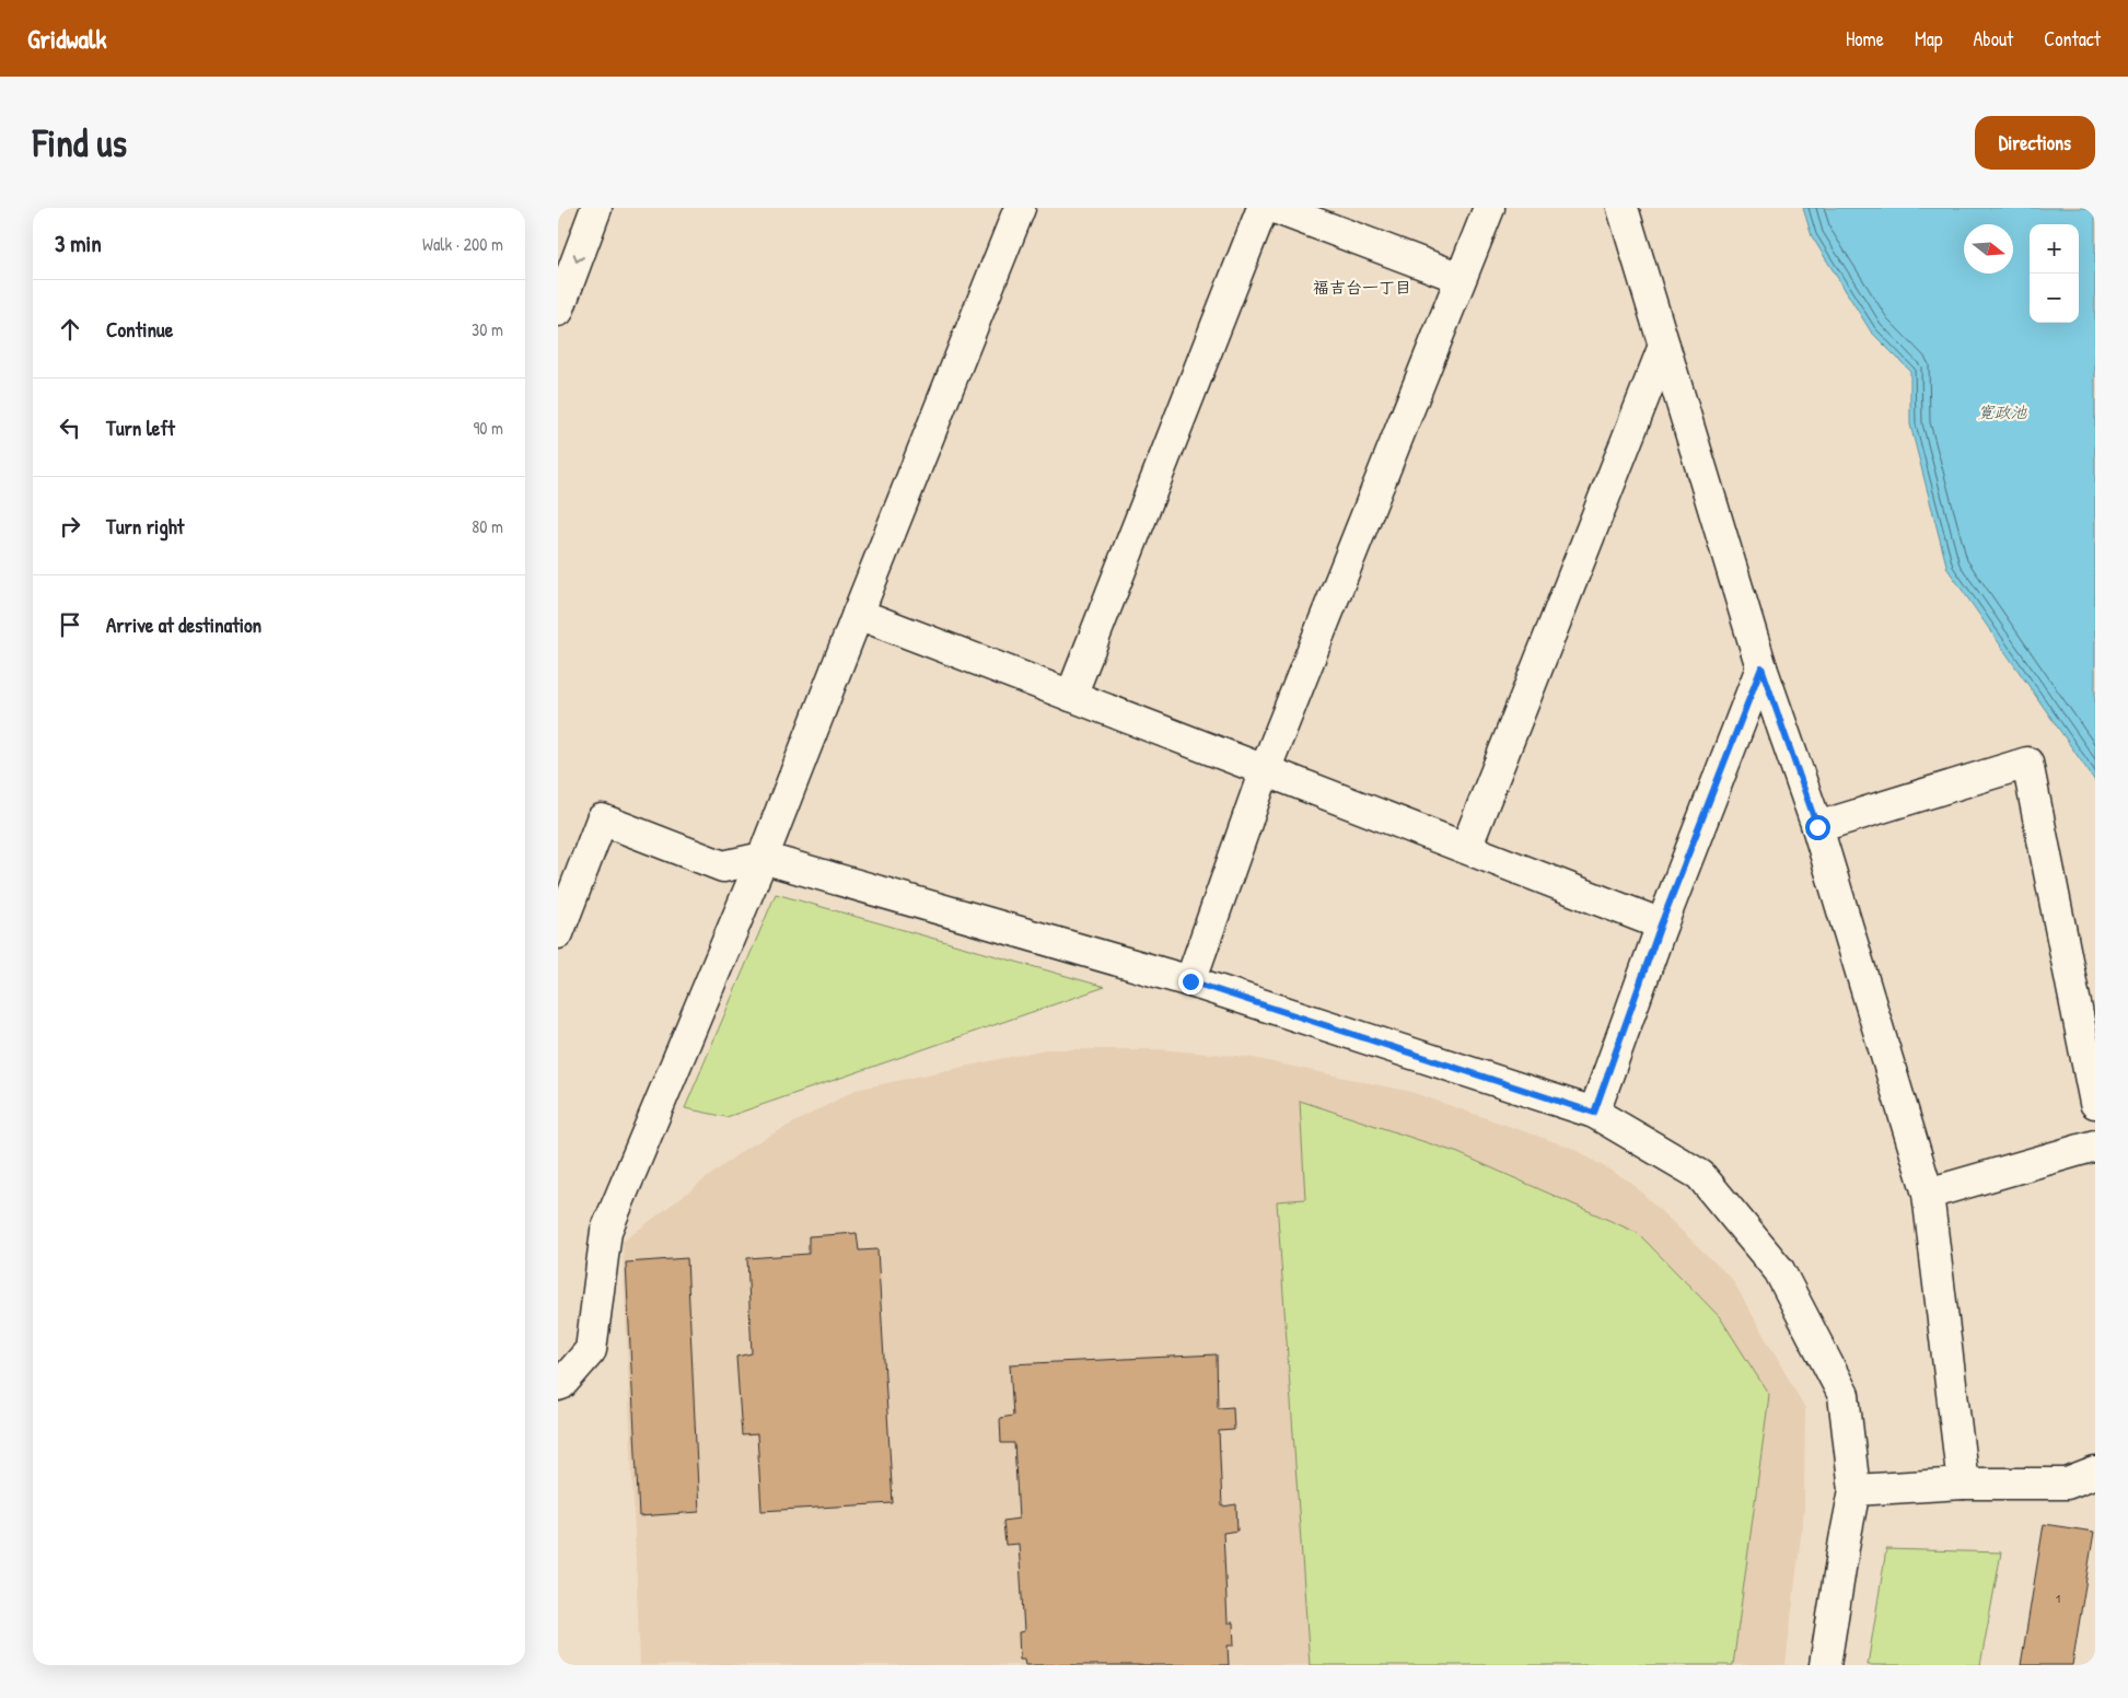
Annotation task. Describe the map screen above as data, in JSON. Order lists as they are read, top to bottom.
{
  "districts": ["福吉台一丁目"],
  "water": ["寛政池"],
  "house_numbers": ["1"],
  "north": "right",
  "page": {
    "header": "Gridwalk",
    "nav": [
      "Home",
      "Map",
      "About",
      "Contact"
    ],
    "buttons": "Directions",
    "title": "Find us",
    "heading": ["3 min", "Walk · 200 m"],
    "map_buttons": ["+", "−"],
    "list": [
      ["Continue", "30 m"],
      ["Turn left", "90 m"],
      ["Turn right", "80 m"],
      "Arrive at destination"
    ]
  }
}
